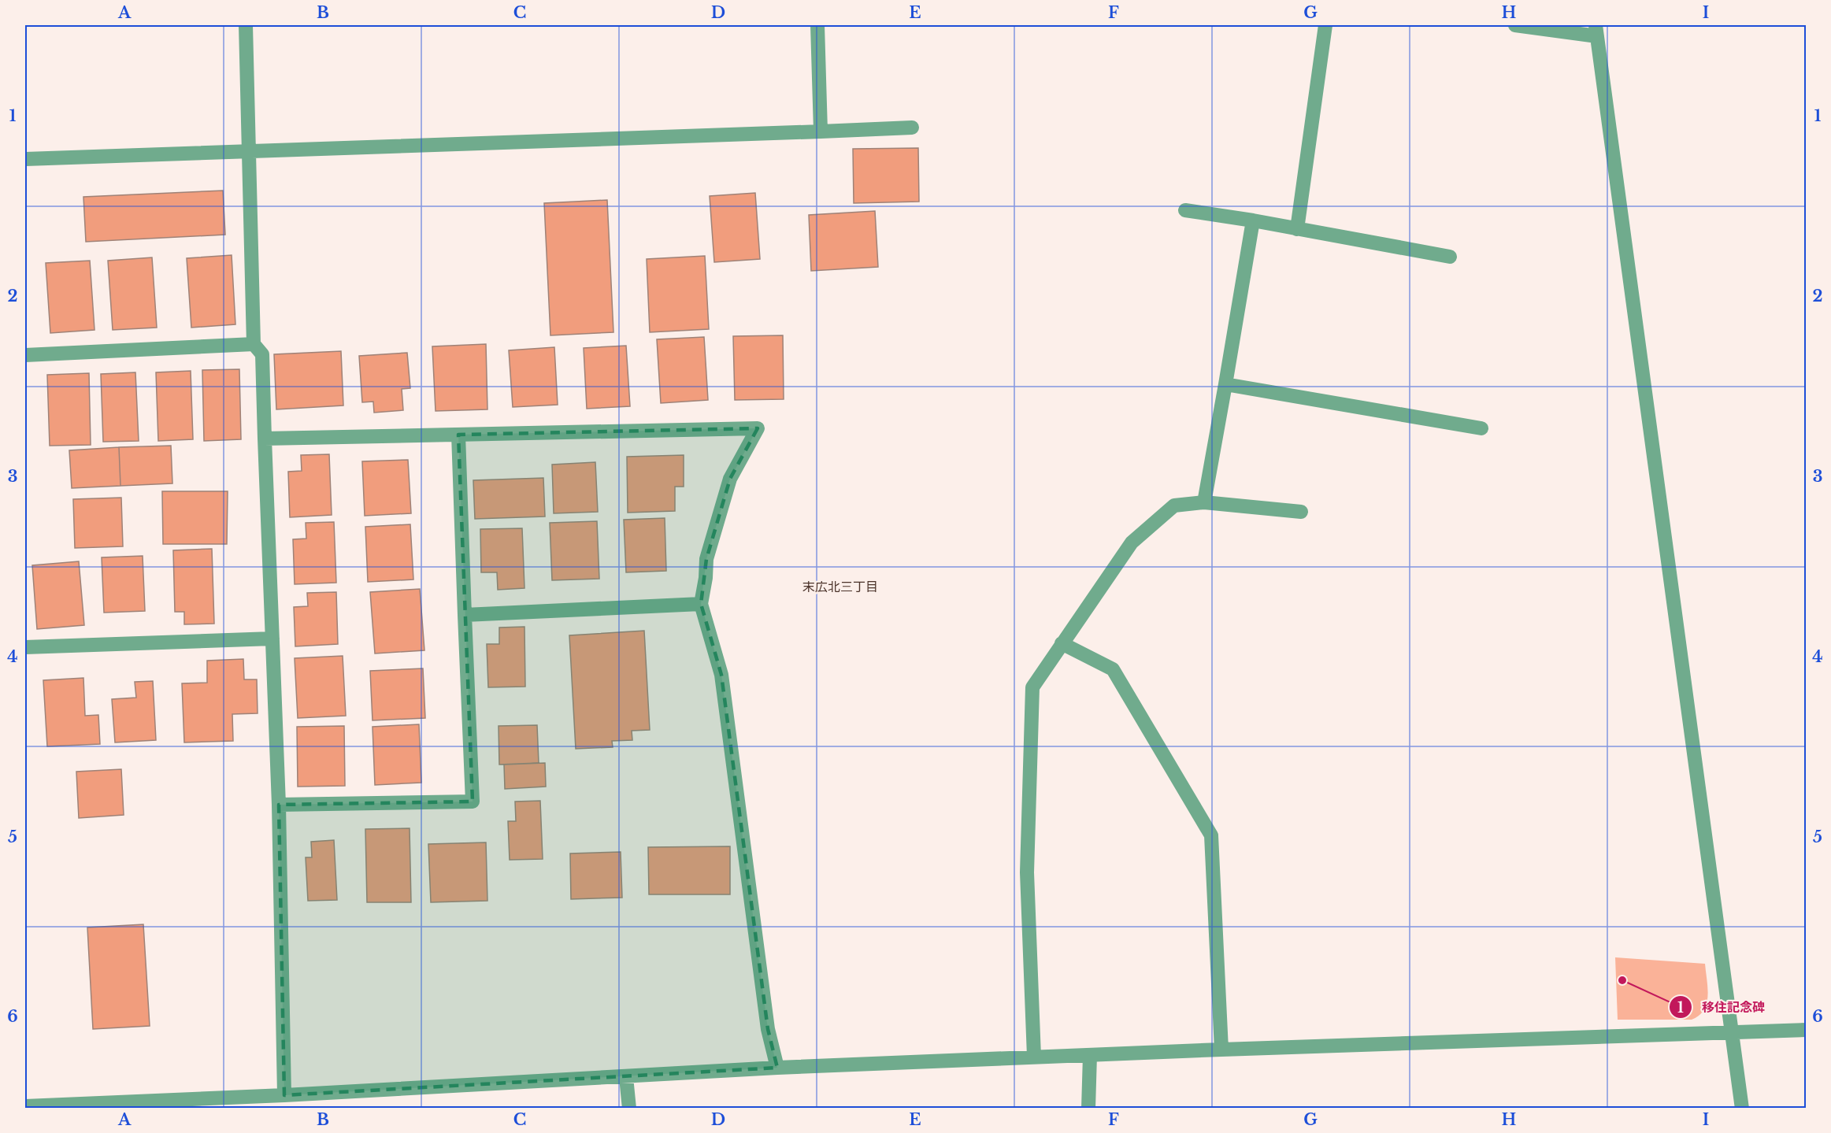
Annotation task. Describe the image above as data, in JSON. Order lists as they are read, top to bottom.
{
  "districts": ["末広北三丁目"],
  "places": ["移住記念碑"],
  "grid": {
    "columns": [
      "A",
      "B",
      "C",
      "D",
      "E",
      "F",
      "G",
      "H",
      "I"
    ],
    "rows": [
      "1",
      "2",
      "3",
      "4",
      "5",
      "6"
    ]
  }
}
